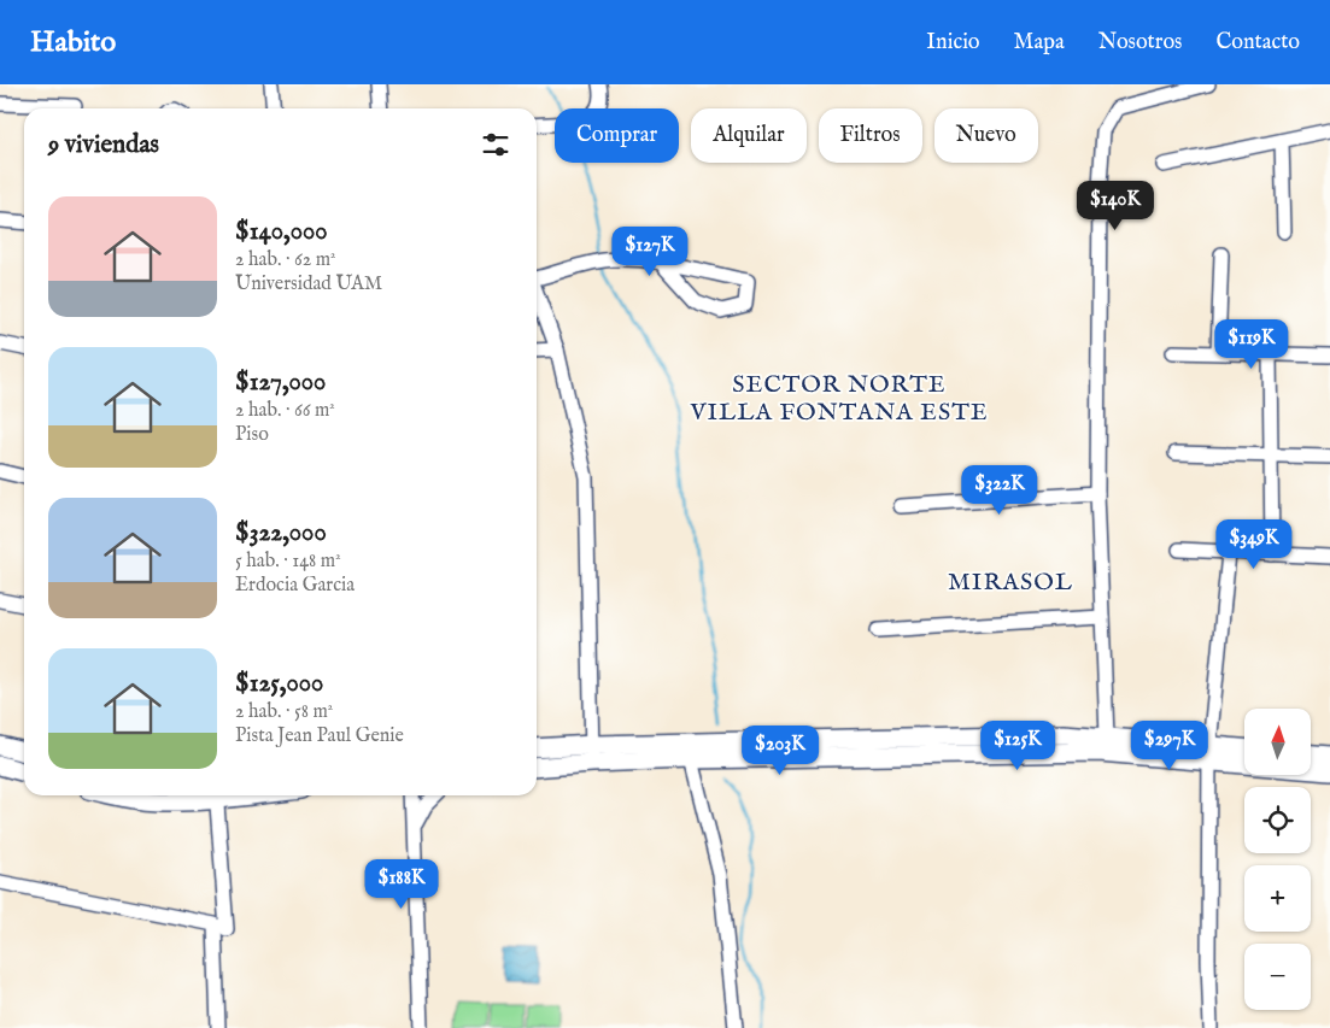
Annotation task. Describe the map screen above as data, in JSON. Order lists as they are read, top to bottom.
{
  "districts": ["SECTOR NORTE VILLA FONTANA ESTE", "MIRASOL"],
  "north": "top",
  "page": {
    "header": "Habito",
    "nav": [
      "Inicio",
      "Mapa",
      "Nosotros",
      "Contacto"
    ],
    "chip": [
      "Comprar",
      "Alquilar",
      "Filtros",
      "Nuevo"
    ],
    "heading": "9 viviendas",
    "price": [
      "$140K",
      "$127K",
      "$119K",
      "$322K",
      "$349K",
      "$125K",
      "$297K",
      "$203K",
      "$188K"
    ],
    "list": [
      {
        "name": "$140,000",
        "note": "2 hab. · 62 m² · Universidad UAM"
      },
      {
        "name": "$127,000",
        "note": "2 hab. · 66 m² · Piso"
      },
      {
        "name": "$322,000",
        "note": "5 hab. · 148 m² · Erdocia Garcia"
      },
      {
        "name": "$125,000",
        "note": "2 hab. · 58 m² · Pista Jean Paul Genie"
      }
    ],
    "map_buttons": ["+", "−"]
  }
}
